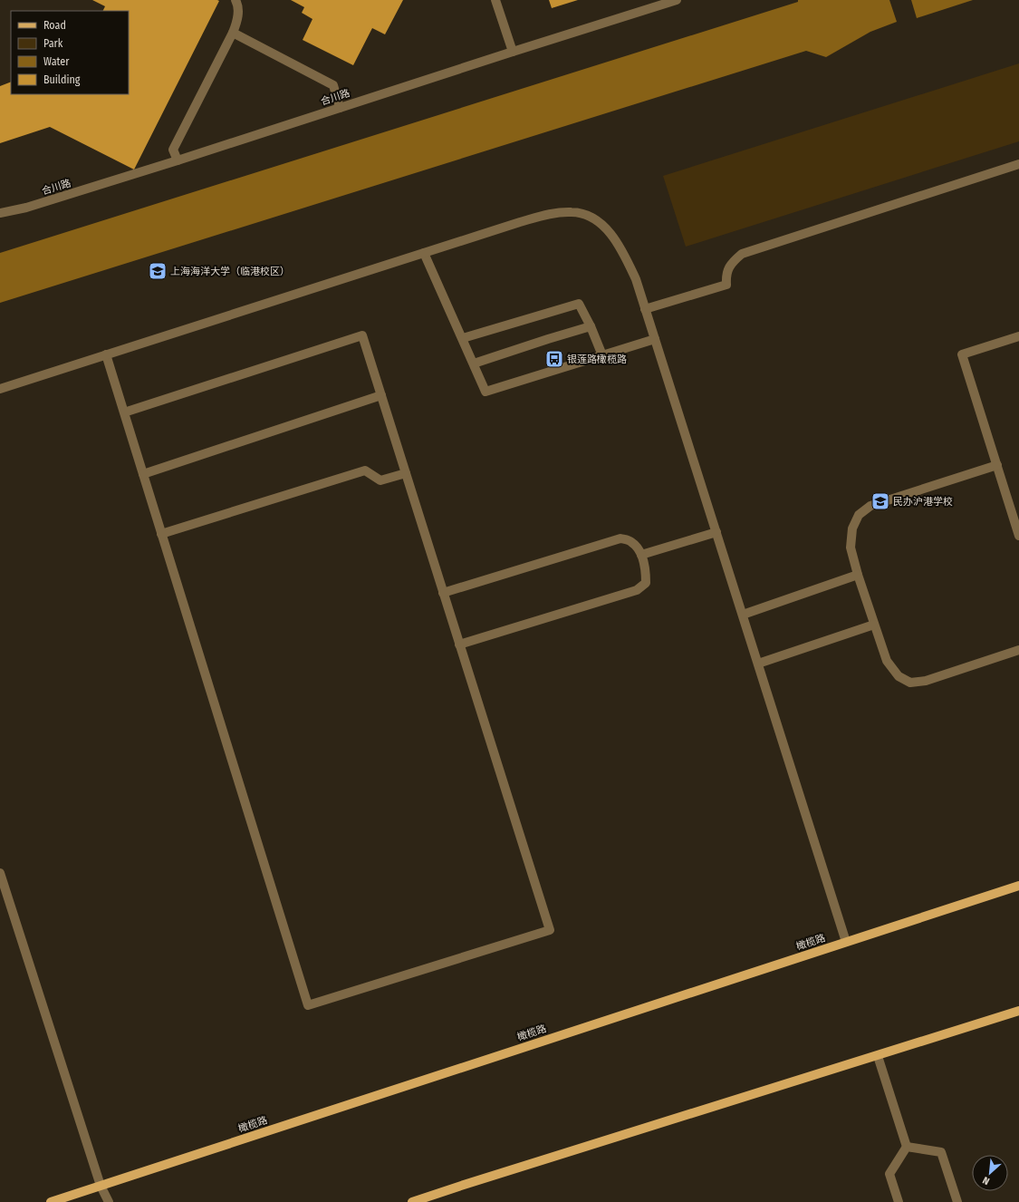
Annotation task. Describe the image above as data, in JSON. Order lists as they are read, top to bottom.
{
  "streets": {
    "main road": ["橄榄路"],
    "street": ["合川路"]
  },
  "places": {
    "school or university": ["上海海洋大学（临港校区）", "民办沪港学校"],
    "bus stop": ["银莲路橄榄路"]
  },
  "legend": [
    "Road",
    "Park",
    "Water",
    "Building"
  ],
  "north": "bottom left"
}
